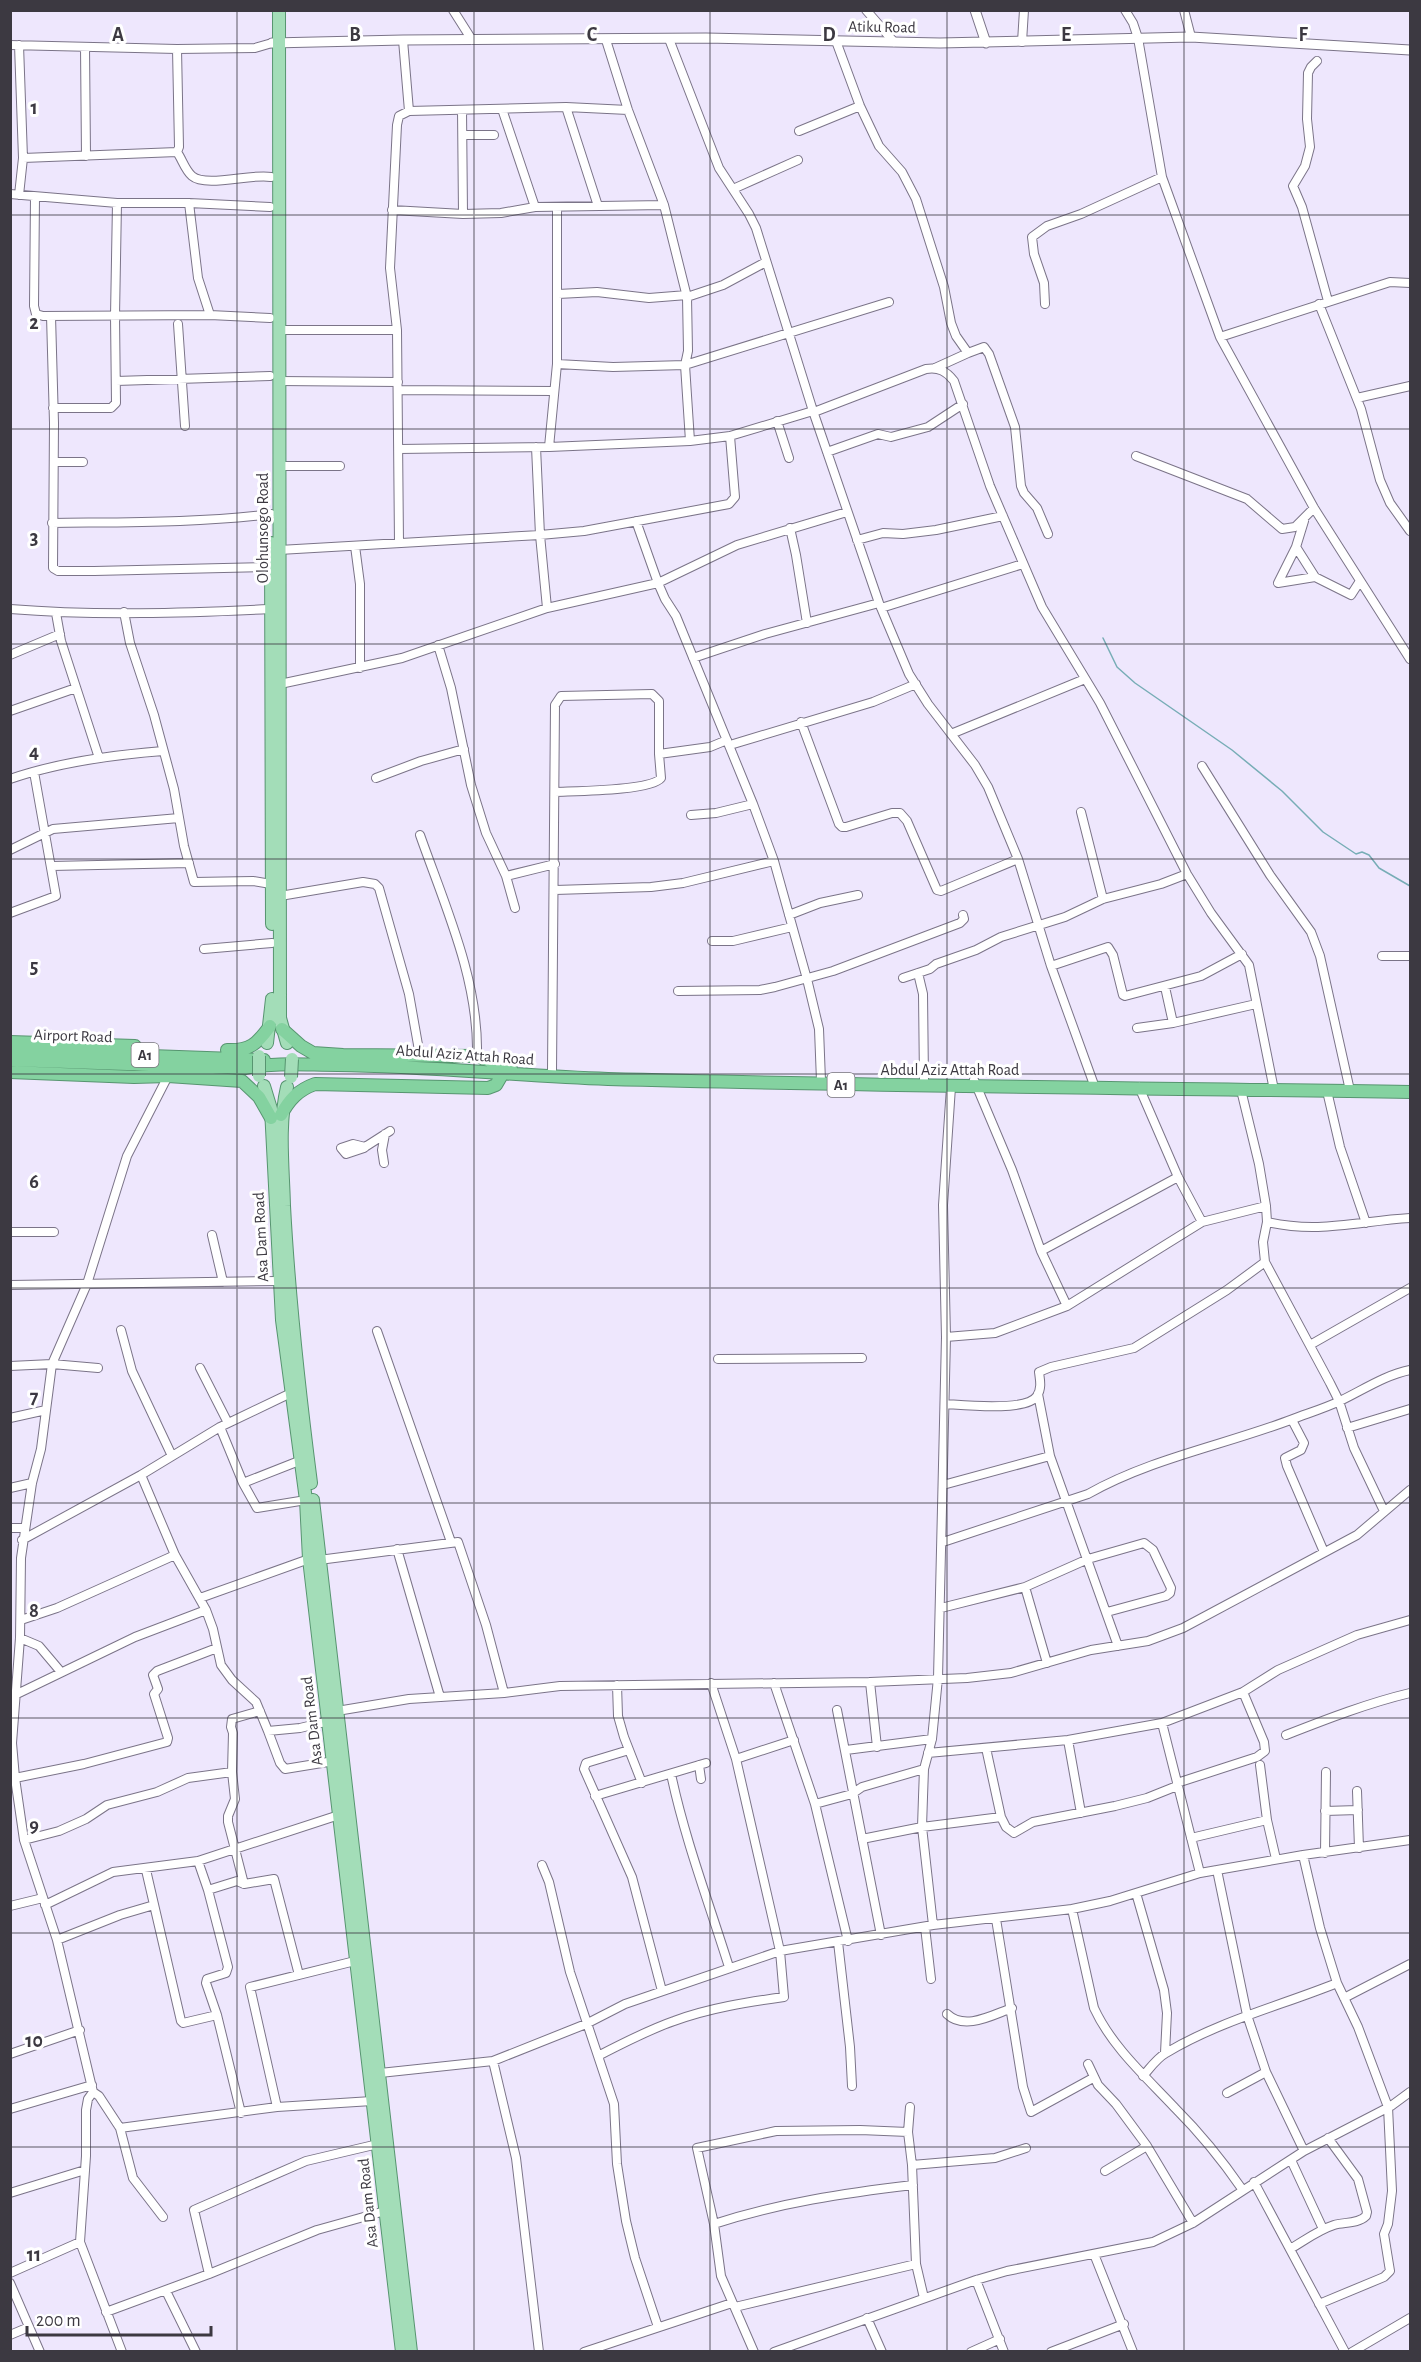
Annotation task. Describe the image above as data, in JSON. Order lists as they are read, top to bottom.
{
  "streets": {
    "highway": ["Airport Road", "A1", "Abdul Aziz Attah Road"],
    "main road": ["Olohunsogo Road", "Asa Dam Road"],
    "street": ["Atiku Road"]
  },
  "crossings": [
    ["Atiku Road", "Olohunsogo Road"],
    ["Olohunsogo Road", "Airport Road"],
    ["Olohunsogo Road", "Abdul Aziz Attah Road"],
    ["Olohunsogo Road", "Asa Dam Road"],
    ["Airport Road", "Abdul Aziz Attah Road"],
    ["Airport Road", "Asa Dam Road"],
    ["Abdul Aziz Attah Road", "Asa Dam Road"]
  ],
  "scale_bar": "200 m",
  "grid": {
    "columns": [
      "A",
      "B",
      "C",
      "D",
      "E",
      "F"
    ],
    "rows": [
      "1",
      "2",
      "3",
      "4",
      "5",
      "6",
      "7",
      "8",
      "9",
      "10",
      "11"
    ]
  }
}
